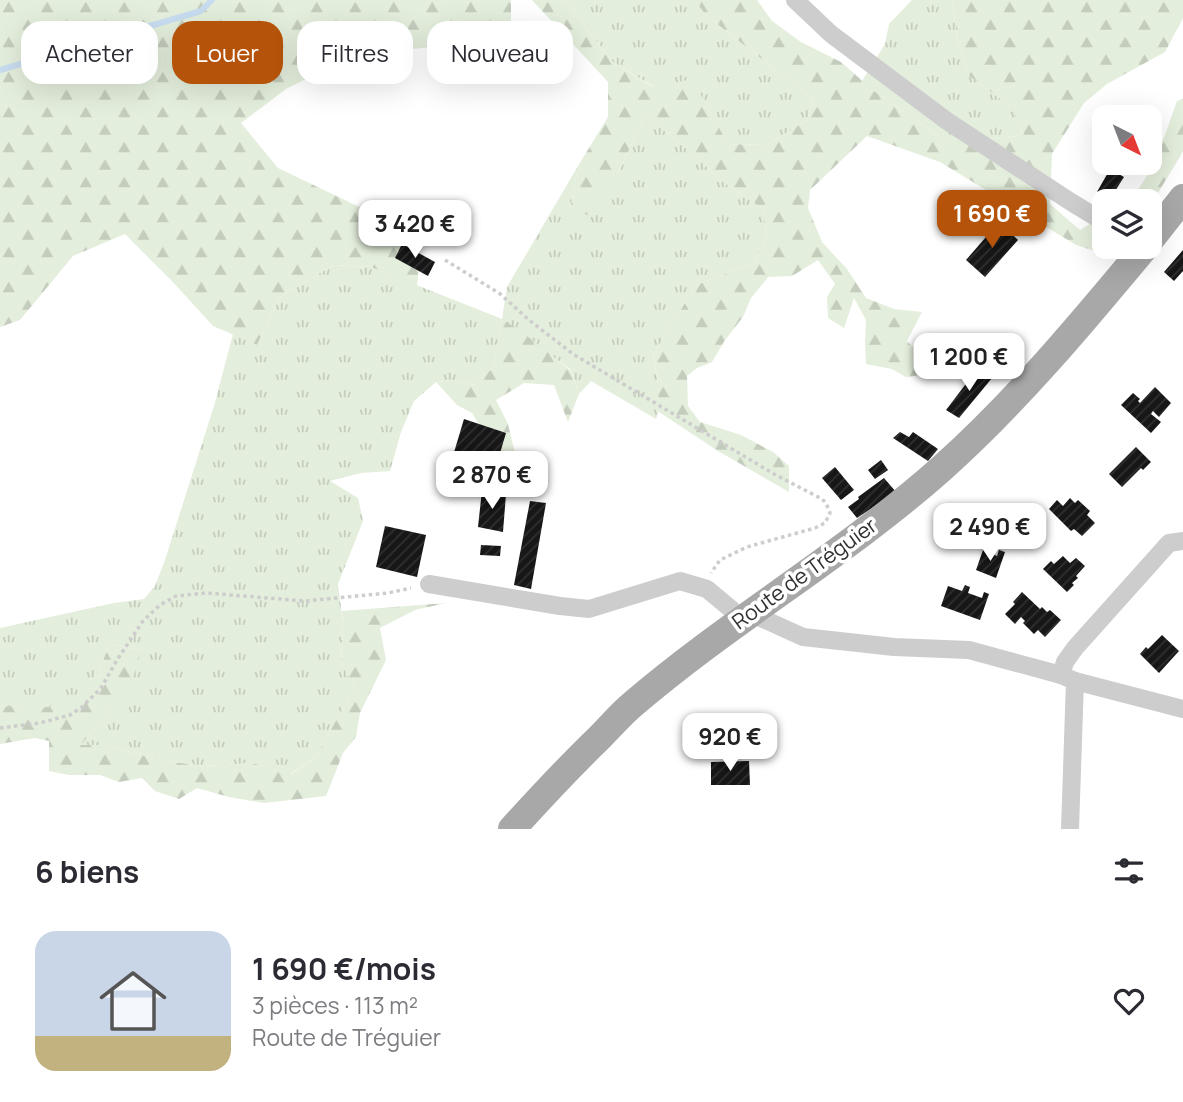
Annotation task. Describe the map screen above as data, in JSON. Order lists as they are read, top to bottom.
{
  "streets": {
    "main road": ["Route de Tréguier"]
  },
  "north": "bottom right",
  "page": {
    "chip": [
      "Acheter",
      "Louer",
      "Filtres",
      "Nouveau"
    ],
    "price": [
      "1 690 €",
      "3 420 €",
      "1 200 €",
      "2 870 €",
      "2 490 €",
      "920 €"
    ],
    "heading": "6 biens",
    "list": [
      {
        "name": "1 690 €/mois",
        "note": "3 pièces · 113 m² · Route de Tréguier"
      }
    ]
  }
}
